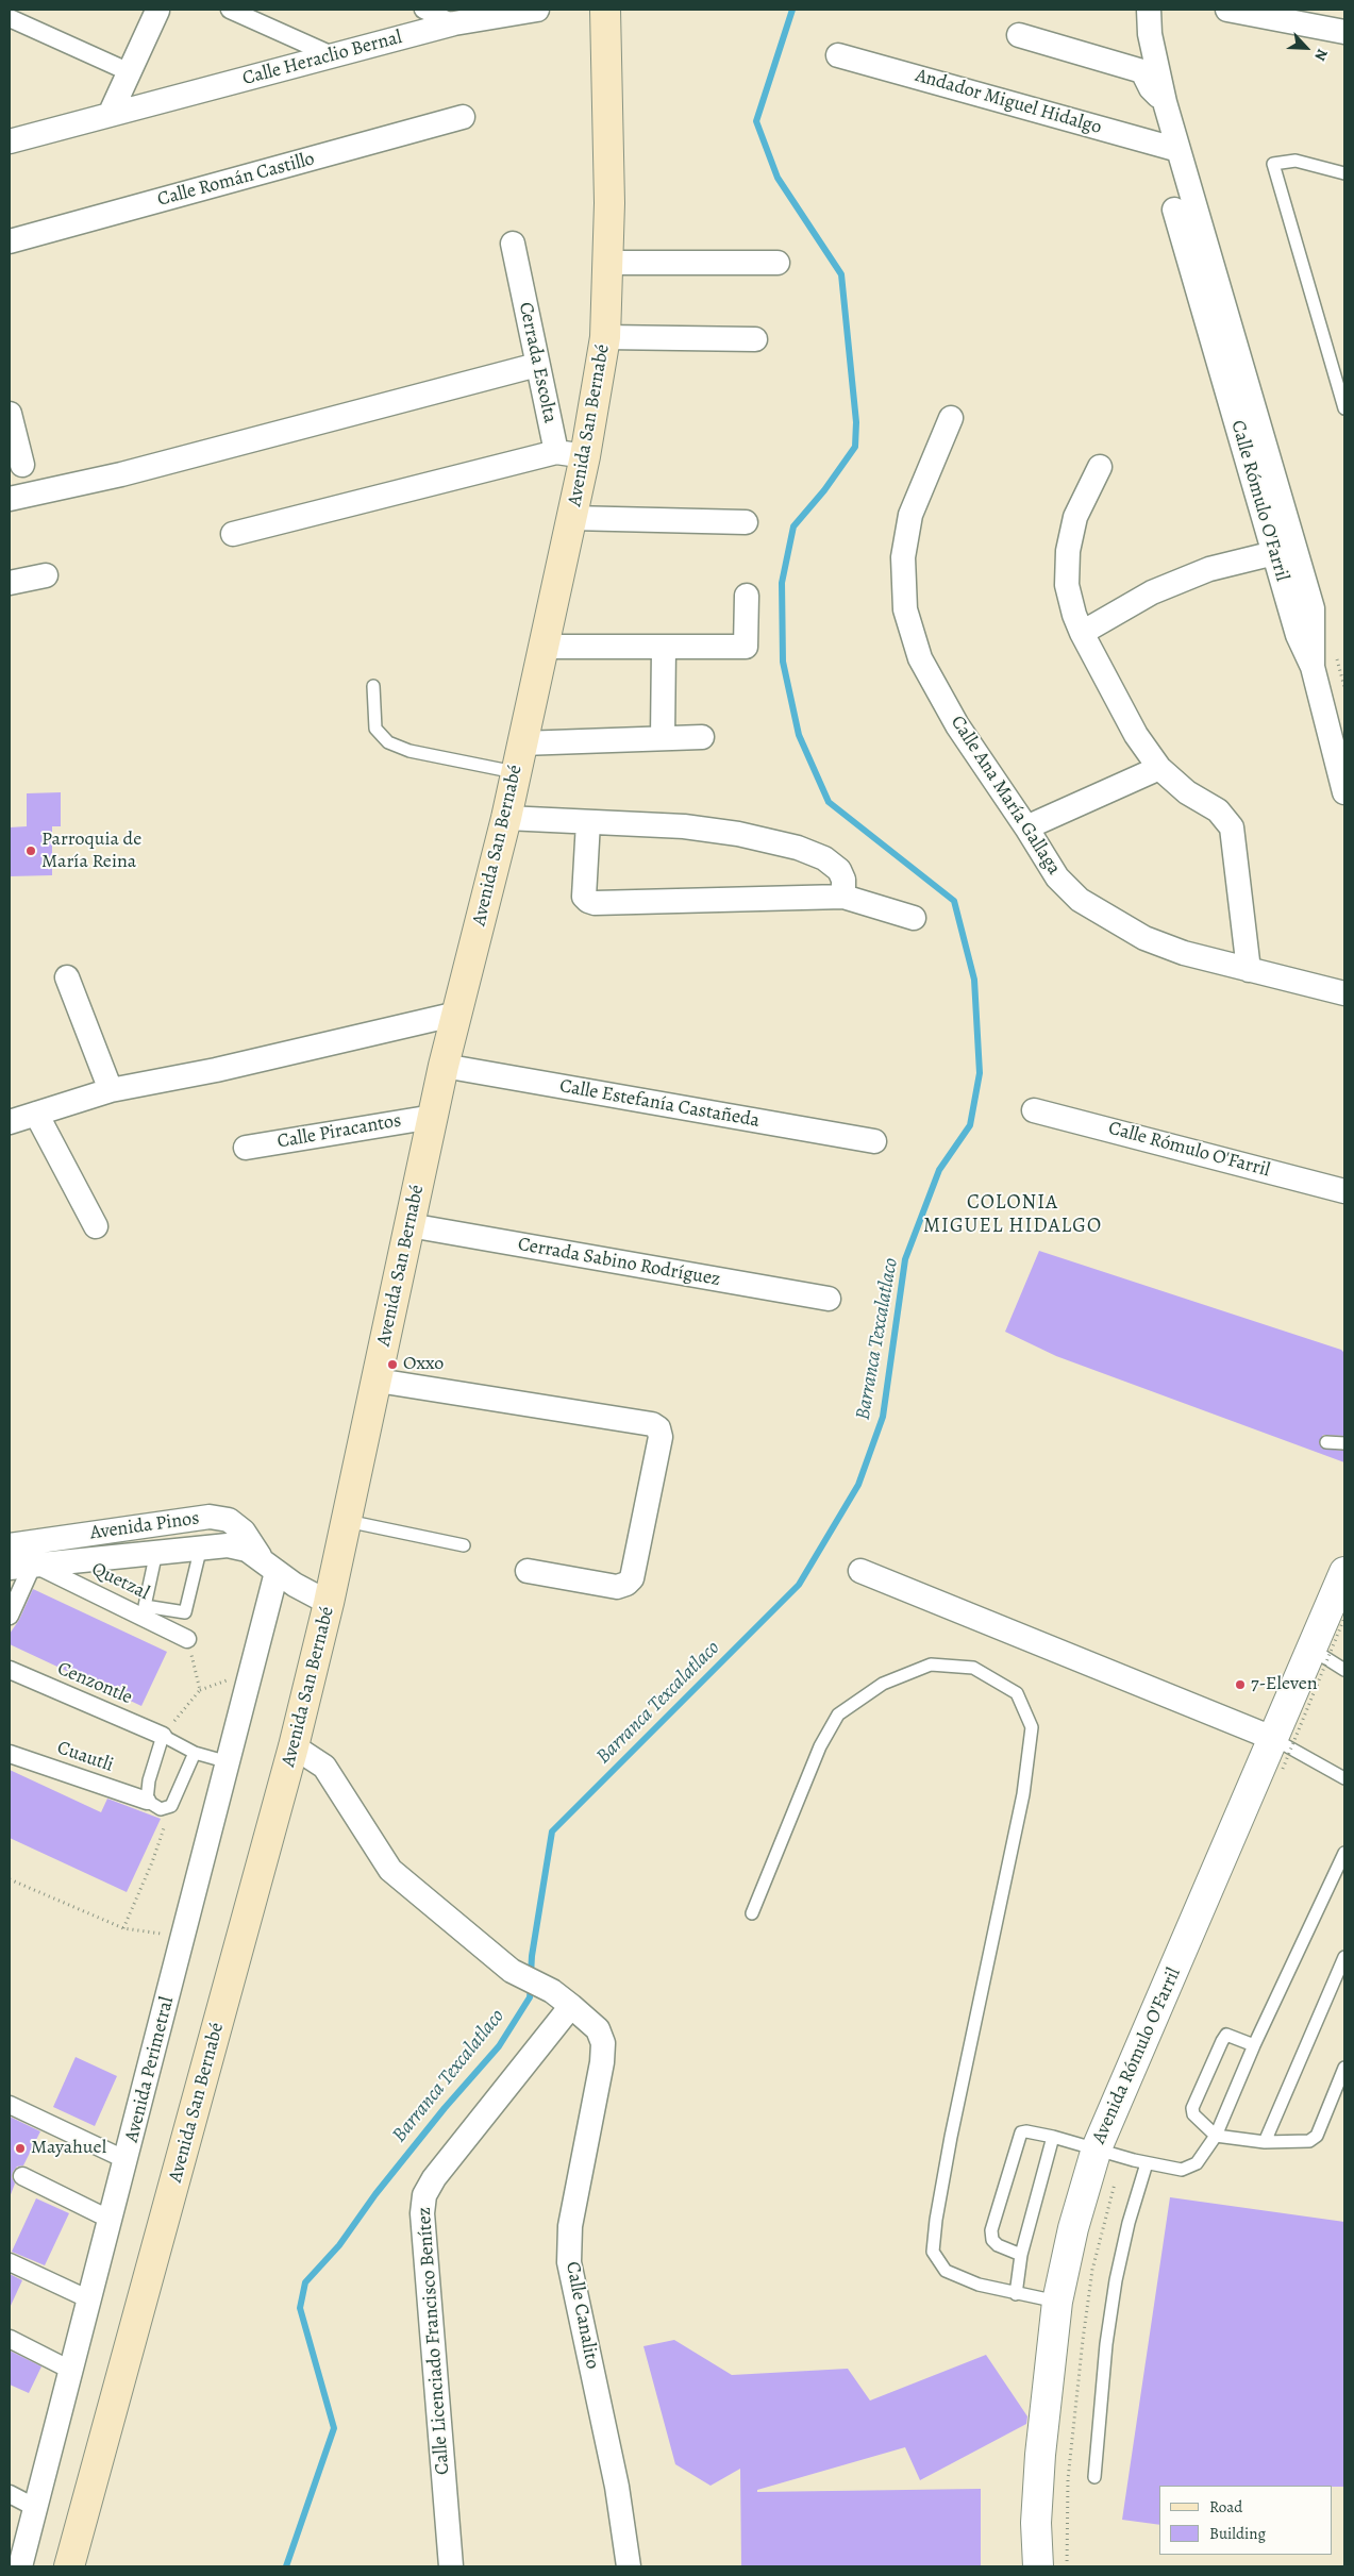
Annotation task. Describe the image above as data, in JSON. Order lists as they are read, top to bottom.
{
  "streets": {
    "main road": ["Avenida San Bernabé"],
    "street": [
      "Calle Heraclio Bernal",
      "Andador Miguel Hidalgo",
      "Calle Román Castillo",
      "Cerrada Escolta",
      "Calle Rómulo O'Farril",
      "Calle Ana María Gallaga",
      "Calle Estefanía Castañeda",
      "Calle Piracantos",
      "Cerrada Sabino Rodríguez",
      "Avenida Pinos",
      "Quetzal",
      "Cenzontle",
      "Cuautli",
      "Avenida Rómulo O'Farril",
      "Avenida Perimetral",
      "Calle Canalito",
      "Calle Licenciado Francisco Benítez"
    ]
  },
  "crossings": [
    ["Avenida San Bernabé", "Calle Estefanía Castañeda"],
    ["Avenida San Bernabé", "Calle Piracantos"],
    ["Avenida San Bernabé", "Cerrada Sabino Rodríguez"],
    ["Avenida San Bernabé", "Avenida Pinos"],
    ["Avenida San Bernabé", "Calle Canalito"],
    ["Avenida Pinos", "Quetzal"],
    ["Avenida Pinos", "Avenida Perimetral"],
    ["Calle Canalito", "Calle Licenciado Francisco Benítez"]
  ],
  "districts": ["COLONIA MIGUEL HIDALGO"],
  "water": ["Barranca Texcalatlaco"],
  "places": [
    "Parroquia de María Reina",
    "Oxxo",
    "7-Eleven",
    "Mayahuel"
  ],
  "legend": ["Road", "Building"],
  "north": "bottom right"
}
